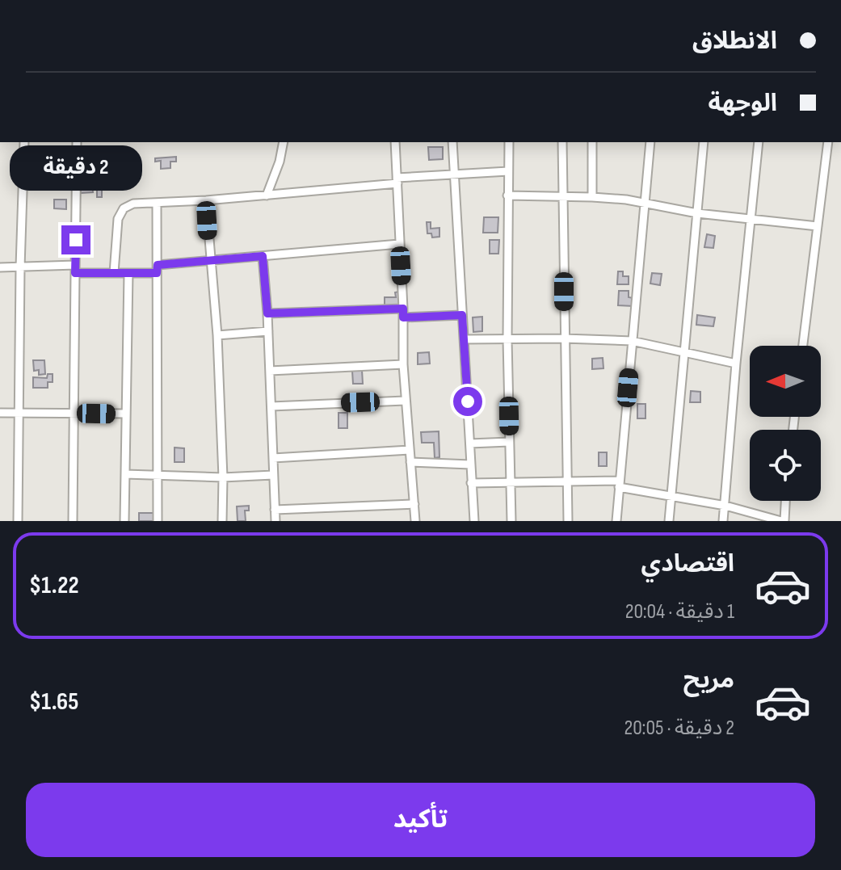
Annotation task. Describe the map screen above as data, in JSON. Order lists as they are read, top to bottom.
{
  "north": "left",
  "page": {
    "banner": ["الانطلاق", "الوجهة"],
    "bubble": "2 دقيقة",
    "list": [
      {
        "name": "اقتصادي",
        "note": "1 دقيقة · 20:04",
        "value": "$1.22"
      },
      {
        "name": "مريح",
        "note": "2 دقيقة · 20:05",
        "value": "$1.65"
      }
    ],
    "buttons": "تأكيد"
  }
}
